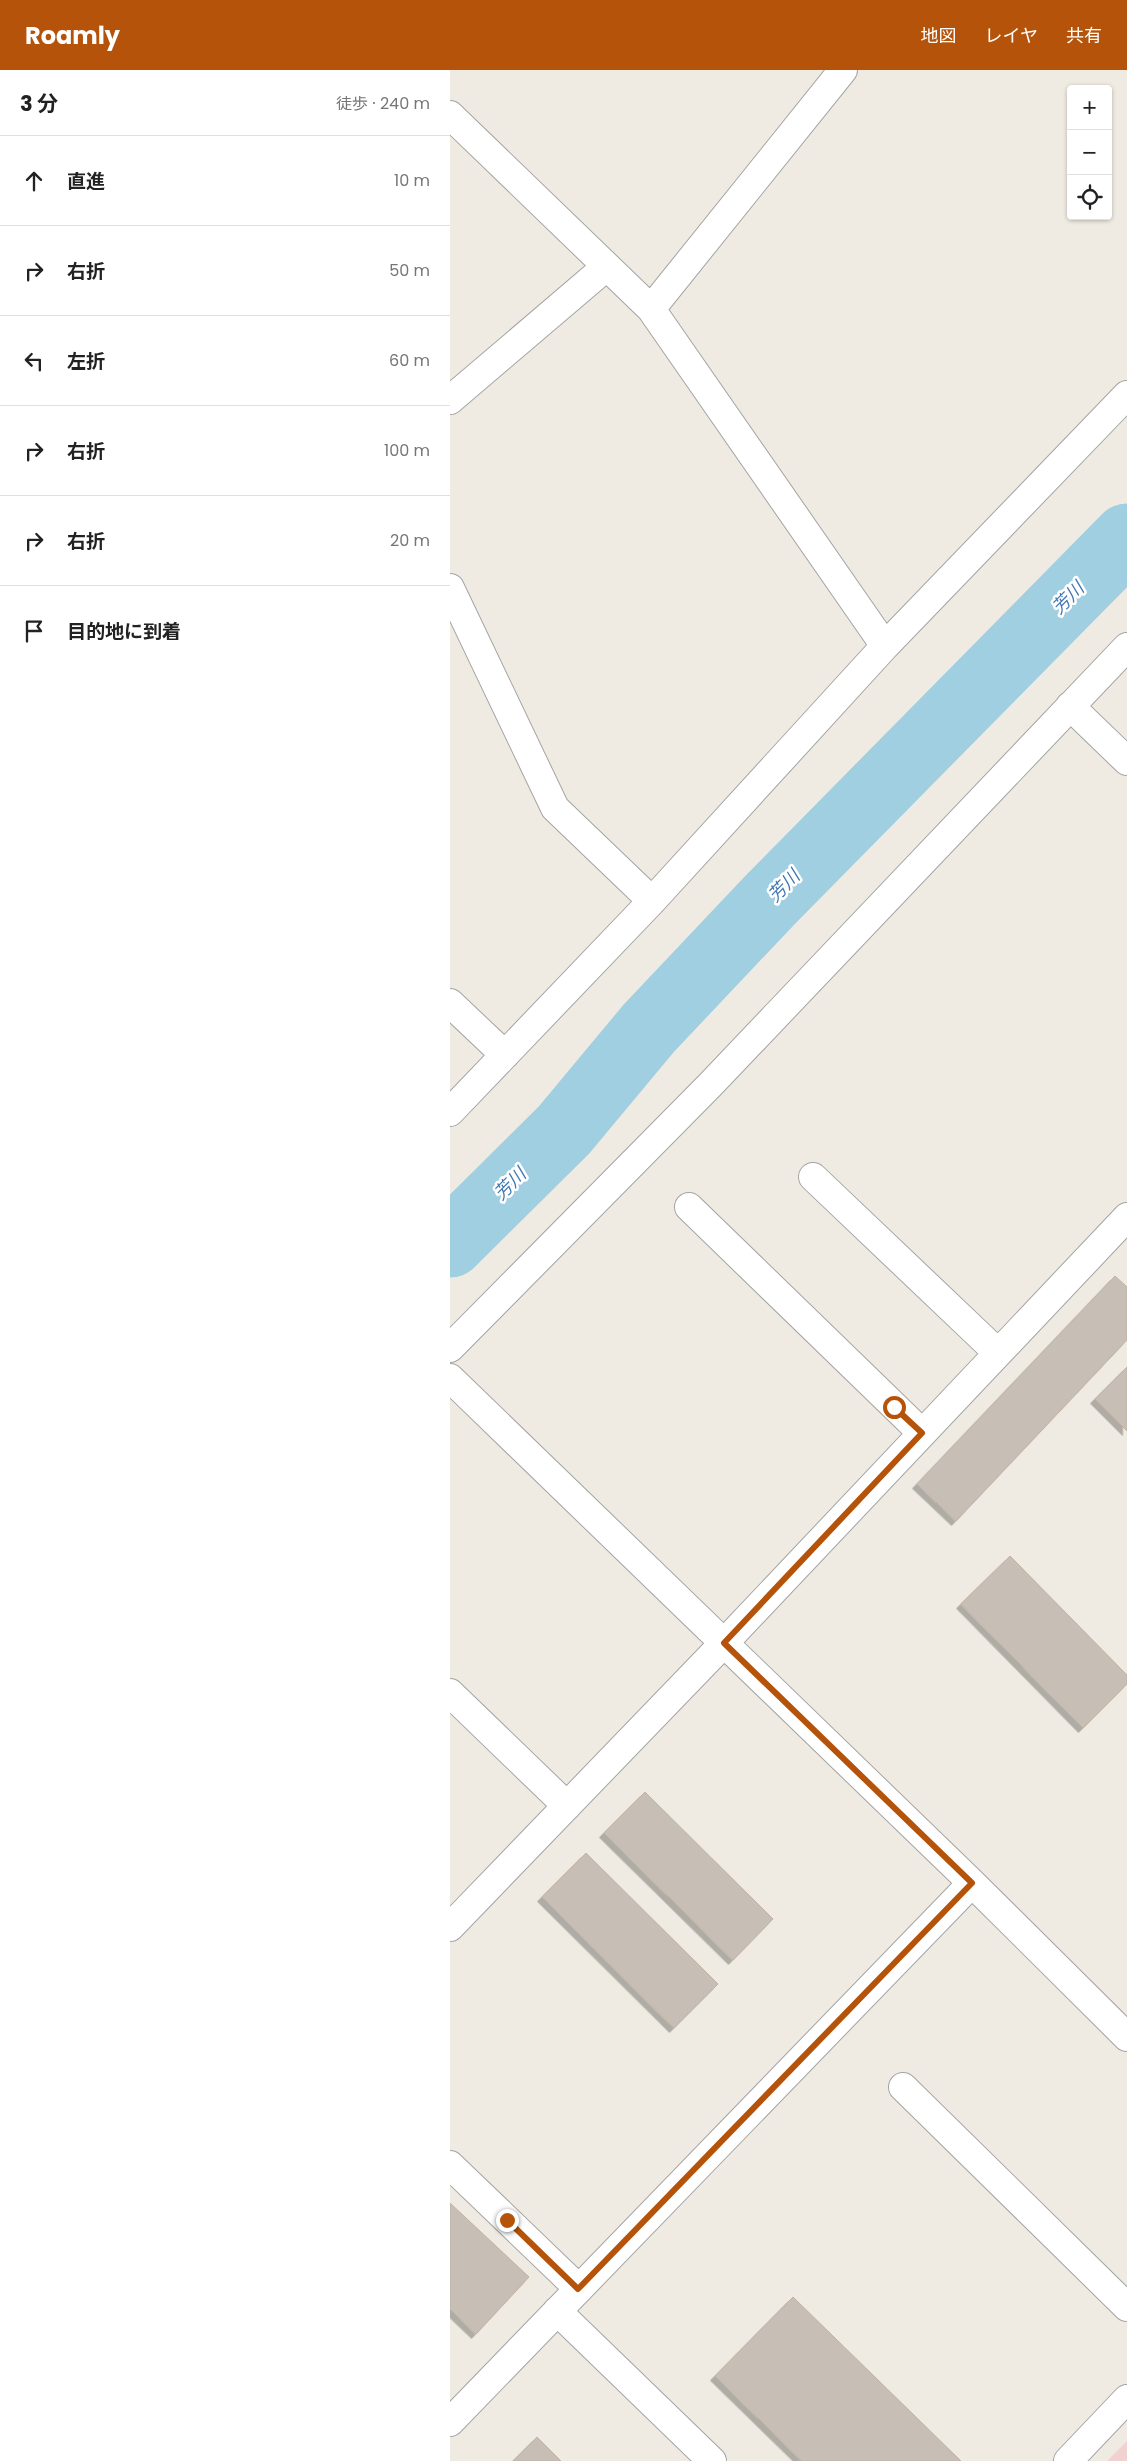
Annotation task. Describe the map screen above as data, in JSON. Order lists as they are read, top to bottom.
{
  "water": ["芳川"],
  "page": {
    "header": "Roamly",
    "nav": ["地図", "レイヤ", "共有"],
    "heading": ["3 分", "徒歩 · 240 m"],
    "map_buttons": ["+", "−"],
    "list": [
      ["直進", "10 m"],
      ["右折", "50 m"],
      ["左折", "60 m"],
      ["右折", "100 m"],
      ["右折", "20 m"],
      "目的地に到着"
    ]
  }
}
